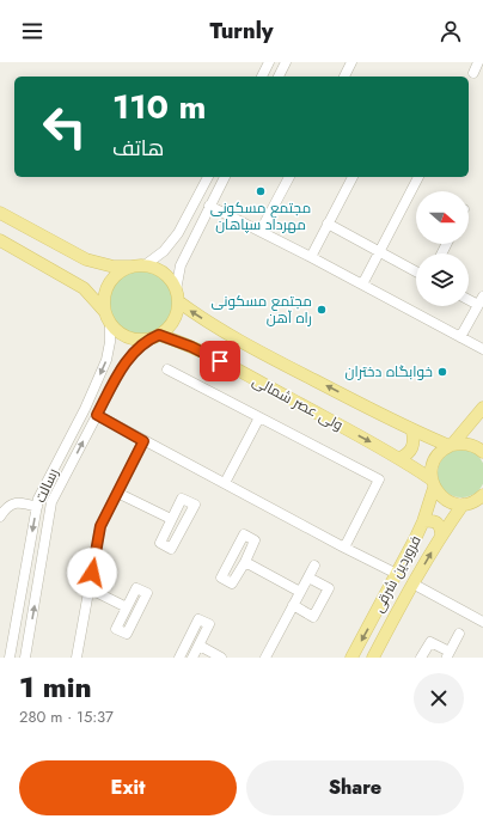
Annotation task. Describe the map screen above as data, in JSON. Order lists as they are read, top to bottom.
{
  "streets": {
    "main road": ["ولی عصر شمالی", "فروردین شرقی"],
    "street": ["رسالت"]
  },
  "crossings": [
    ["ولی عصر شمالی", "رسالت"],
    ["ولی عصر شمالی", "فروردین شرقی"]
  ],
  "places": ["مجتمع مسکونی مهرداد سپاهان", "مجتمع مسکونی راه آهن", "خوابگاه دختران"],
  "north": "right",
  "page": {
    "header": "Turnly",
    "turn": ["110 m", "هاتف"],
    "heading": ["1 min", "280 m · 15:37"],
    "buttons": ["Exit", "Share"]
  }
}
